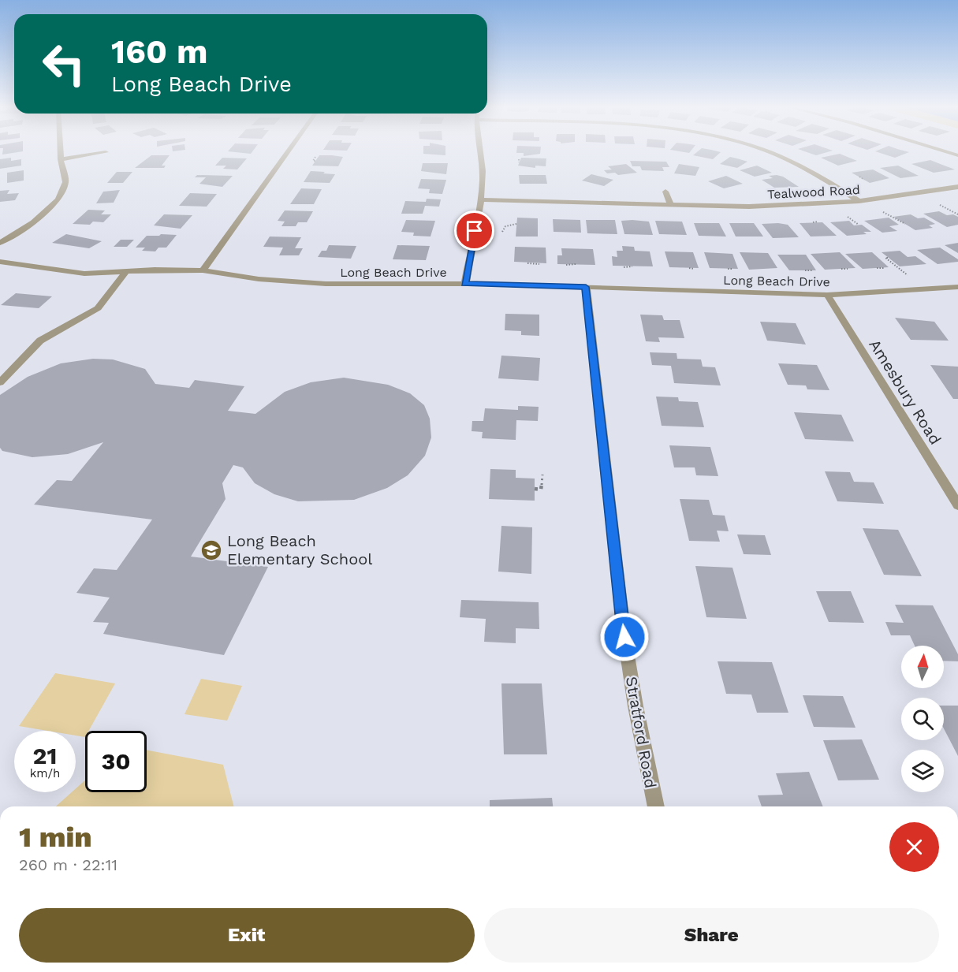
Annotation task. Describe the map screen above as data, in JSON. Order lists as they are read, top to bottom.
{
  "streets": {
    "street": [
      "Tealwood Road",
      "Long Beach Drive",
      "Amesbury Road",
      "Stratford Road"
    ]
  },
  "crossings": [
    ["Long Beach Drive", "Amesbury Road"],
    ["Long Beach Drive", "Stratford Road"]
  ],
  "places": {
    "school or university": ["Long Beach Elementary School"]
  },
  "north": "top",
  "page": {
    "turn": ["160 m", "Long Beach Drive"],
    "speed": "21 km/h",
    "limit": "30",
    "heading": ["1 min", "260 m · 22:11"],
    "buttons": ["Exit", "Share"]
  }
}
